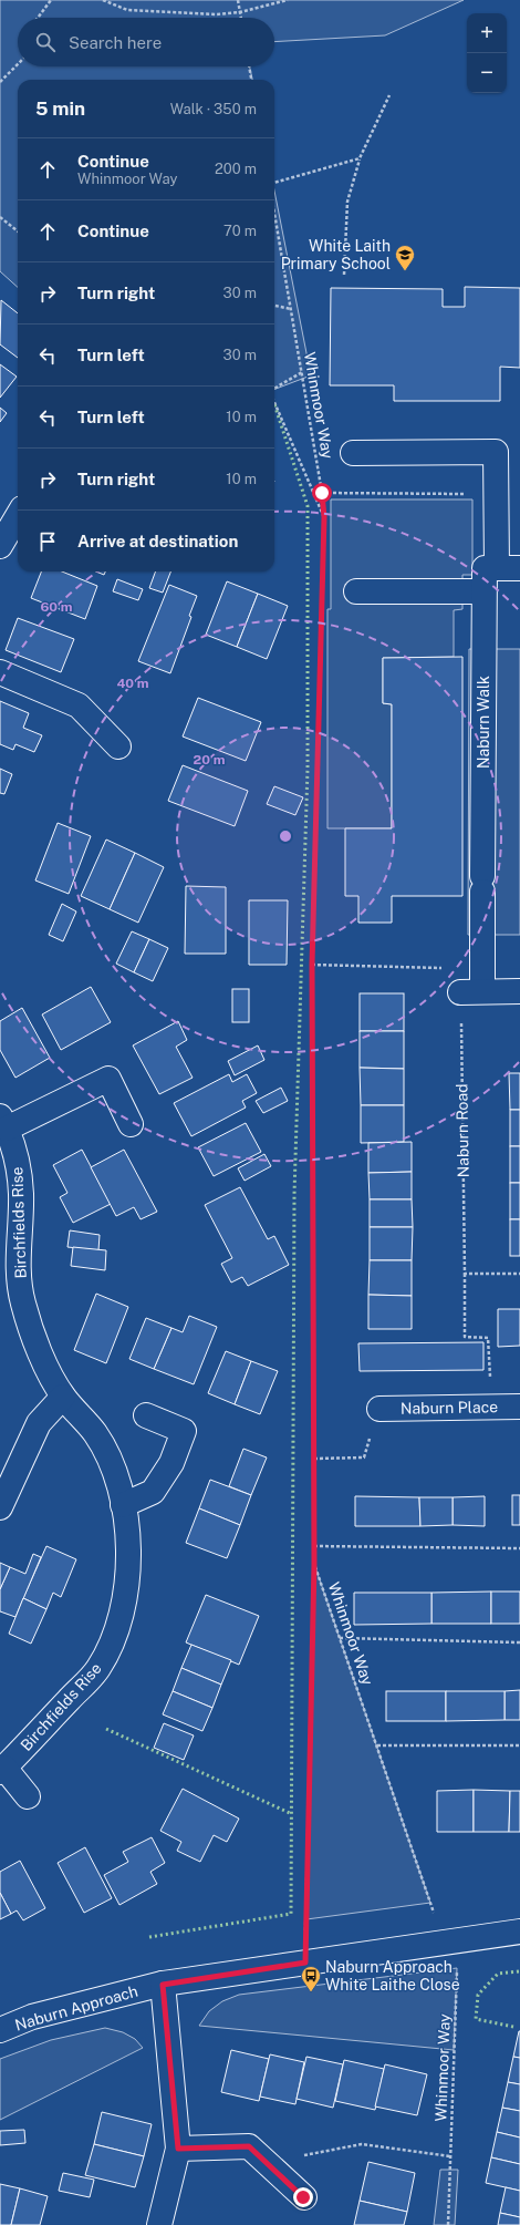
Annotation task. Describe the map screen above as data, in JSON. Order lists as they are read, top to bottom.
{
  "streets": {
    "street": [
      "Naburn Walk",
      "Birchfields Rise",
      "Naburn Place",
      "Naburn Approach"
    ],
    "path": ["Whinmoor Way", "Naburn Road"]
  },
  "crossings": [
    ["Whinmoor Way", "Naburn Road"],
    ["Whinmoor Way", "Naburn Approach"],
    ["Naburn Walk", "Naburn Road"],
    ["Naburn Road", "Naburn Place"]
  ],
  "places": {
    "school or university": ["White Laith Primary School"],
    "bus stop": ["Naburn Approach White Laithe Close"]
  },
  "page": {
    "map_buttons": ["+", "−"],
    "search": "Search here",
    "heading": ["5 min", "Walk · 350 m"],
    "list": [
      ["Continue", "Whinmoor Way", "200 m"],
      ["Continue", "70 m"],
      ["Turn right", "30 m"],
      ["Turn left", "30 m"],
      ["Turn left", "10 m"],
      ["Turn right", "10 m"],
      "Arrive at destination"
    ]
  },
  "rings": ["60 m", "40 m", "20 m"]
}
